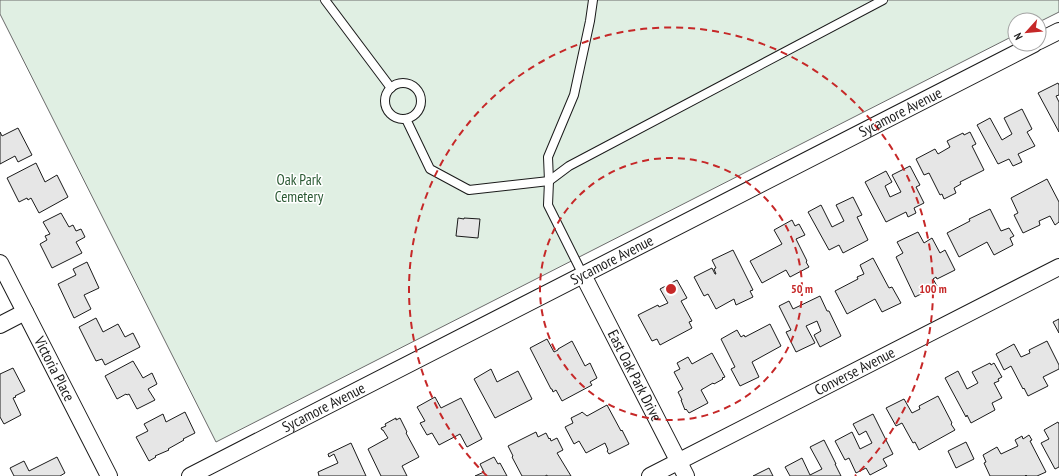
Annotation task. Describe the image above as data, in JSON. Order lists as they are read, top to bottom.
{
  "streets": {
    "street": [
      "Sycamore Avenue",
      "Victoria Place",
      "Converse Avenue",
      "East Oak Park Drive"
    ]
  },
  "crossings": [
    ["Sycamore Avenue", "East Oak Park Drive"],
    ["Converse Avenue", "East Oak Park Drive"]
  ],
  "parks": ["Oak Park Cemetery"],
  "north": "bottom left",
  "rings": ["50 m", "100 m"]
}
